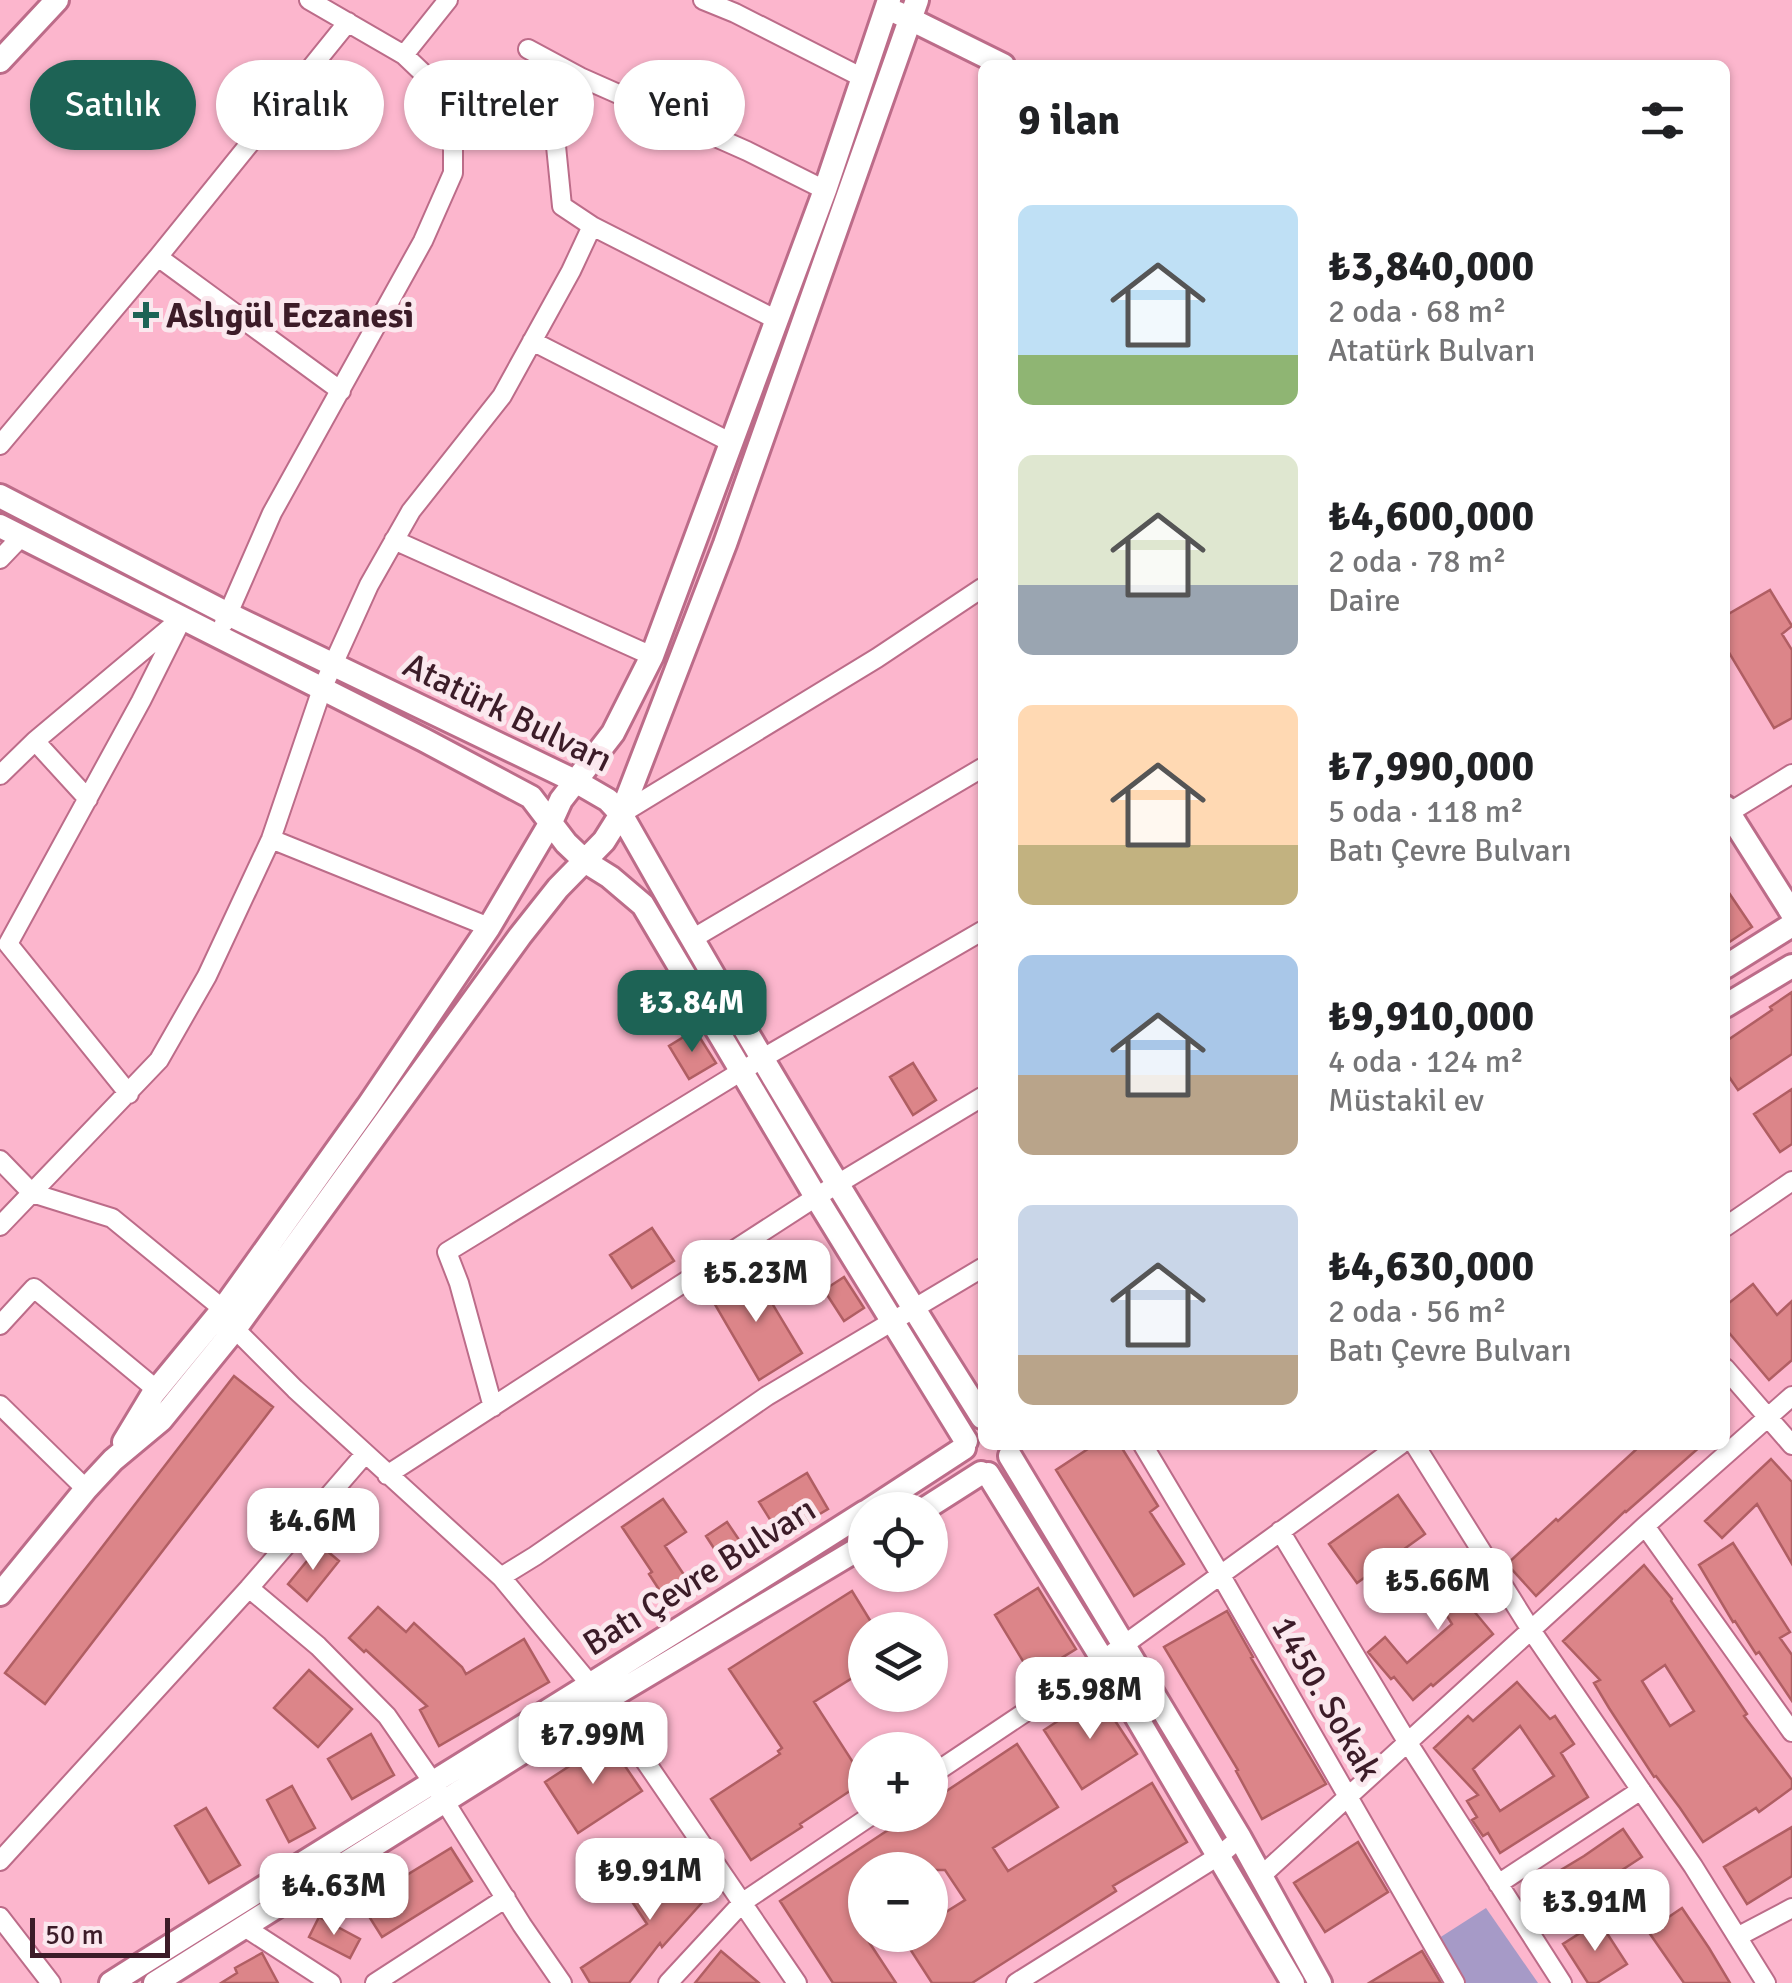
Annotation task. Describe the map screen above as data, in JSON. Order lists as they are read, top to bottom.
{
  "streets": {
    "main road": ["Atatürk Bulvarı", "Batı Çevre Bulvarı"],
    "street": ["1450. Sokak"]
  },
  "crossings": [
    ["Atatürk Bulvarı", "Batı Çevre Bulvarı"]
  ],
  "places": {
    "health": ["Aslıgül Eczanesi"]
  },
  "scale_bar": "50 m",
  "page": {
    "chip": [
      "Satılık",
      "Kiralık",
      "Filtreler",
      "Yeni"
    ],
    "heading": "9 ilan",
    "list": [
      {
        "name": "₺3,840,000",
        "note": "2 oda · 68 m² · Atatürk Bulvarı"
      },
      {
        "name": "₺4,600,000",
        "note": "2 oda · 78 m² · Daire"
      },
      {
        "name": "₺7,990,000",
        "note": "5 oda · 118 m² · Batı Çevre Bulvarı"
      },
      {
        "name": "₺9,910,000",
        "note": "4 oda · 124 m² · Müstakil ev"
      },
      {
        "name": "₺4,630,000",
        "note": "2 oda · 56 m² · Batı Çevre Bulvarı"
      }
    ],
    "price": [
      "₺3.84M",
      "₺5.23M",
      "₺4.6M",
      "₺5.66M",
      "₺5.98M",
      "₺7.99M",
      "₺9.91M",
      "₺4.63M",
      "₺3.91M"
    ],
    "map_buttons": ["+", "−"],
    "scale": "50 m"
  }
}
